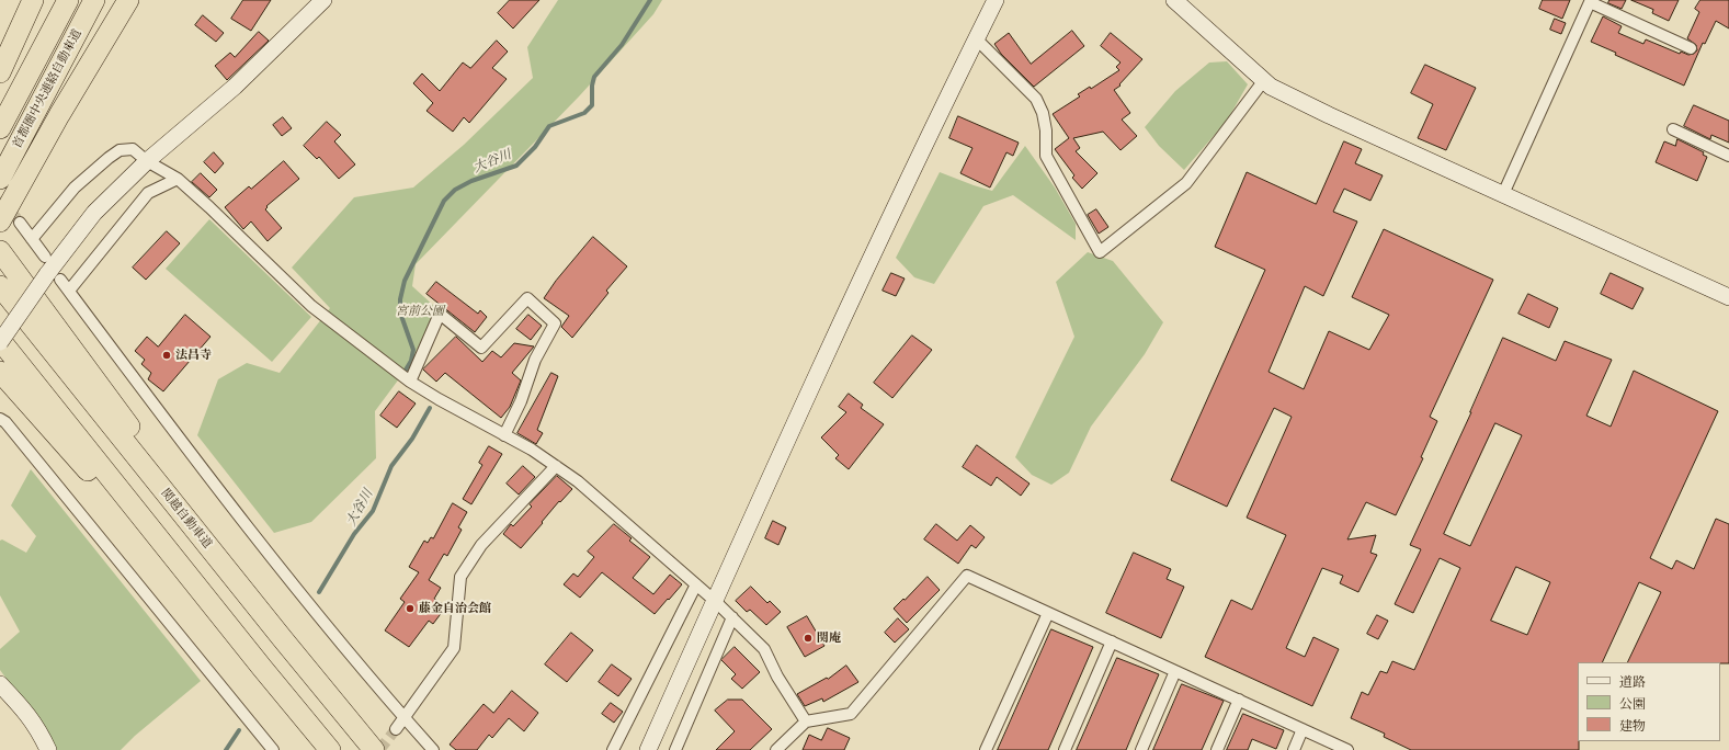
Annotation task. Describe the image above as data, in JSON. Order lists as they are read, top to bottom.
{
  "streets": {
    "highway": ["首都圏中央連絡自動車道", "関越自動車道"]
  },
  "water": ["大谷川"],
  "parks": ["宮前公園"],
  "places": ["法昌寺", "藤金自治会館", "関庵"],
  "legend": ["道路", "公園", "建物"]
}
